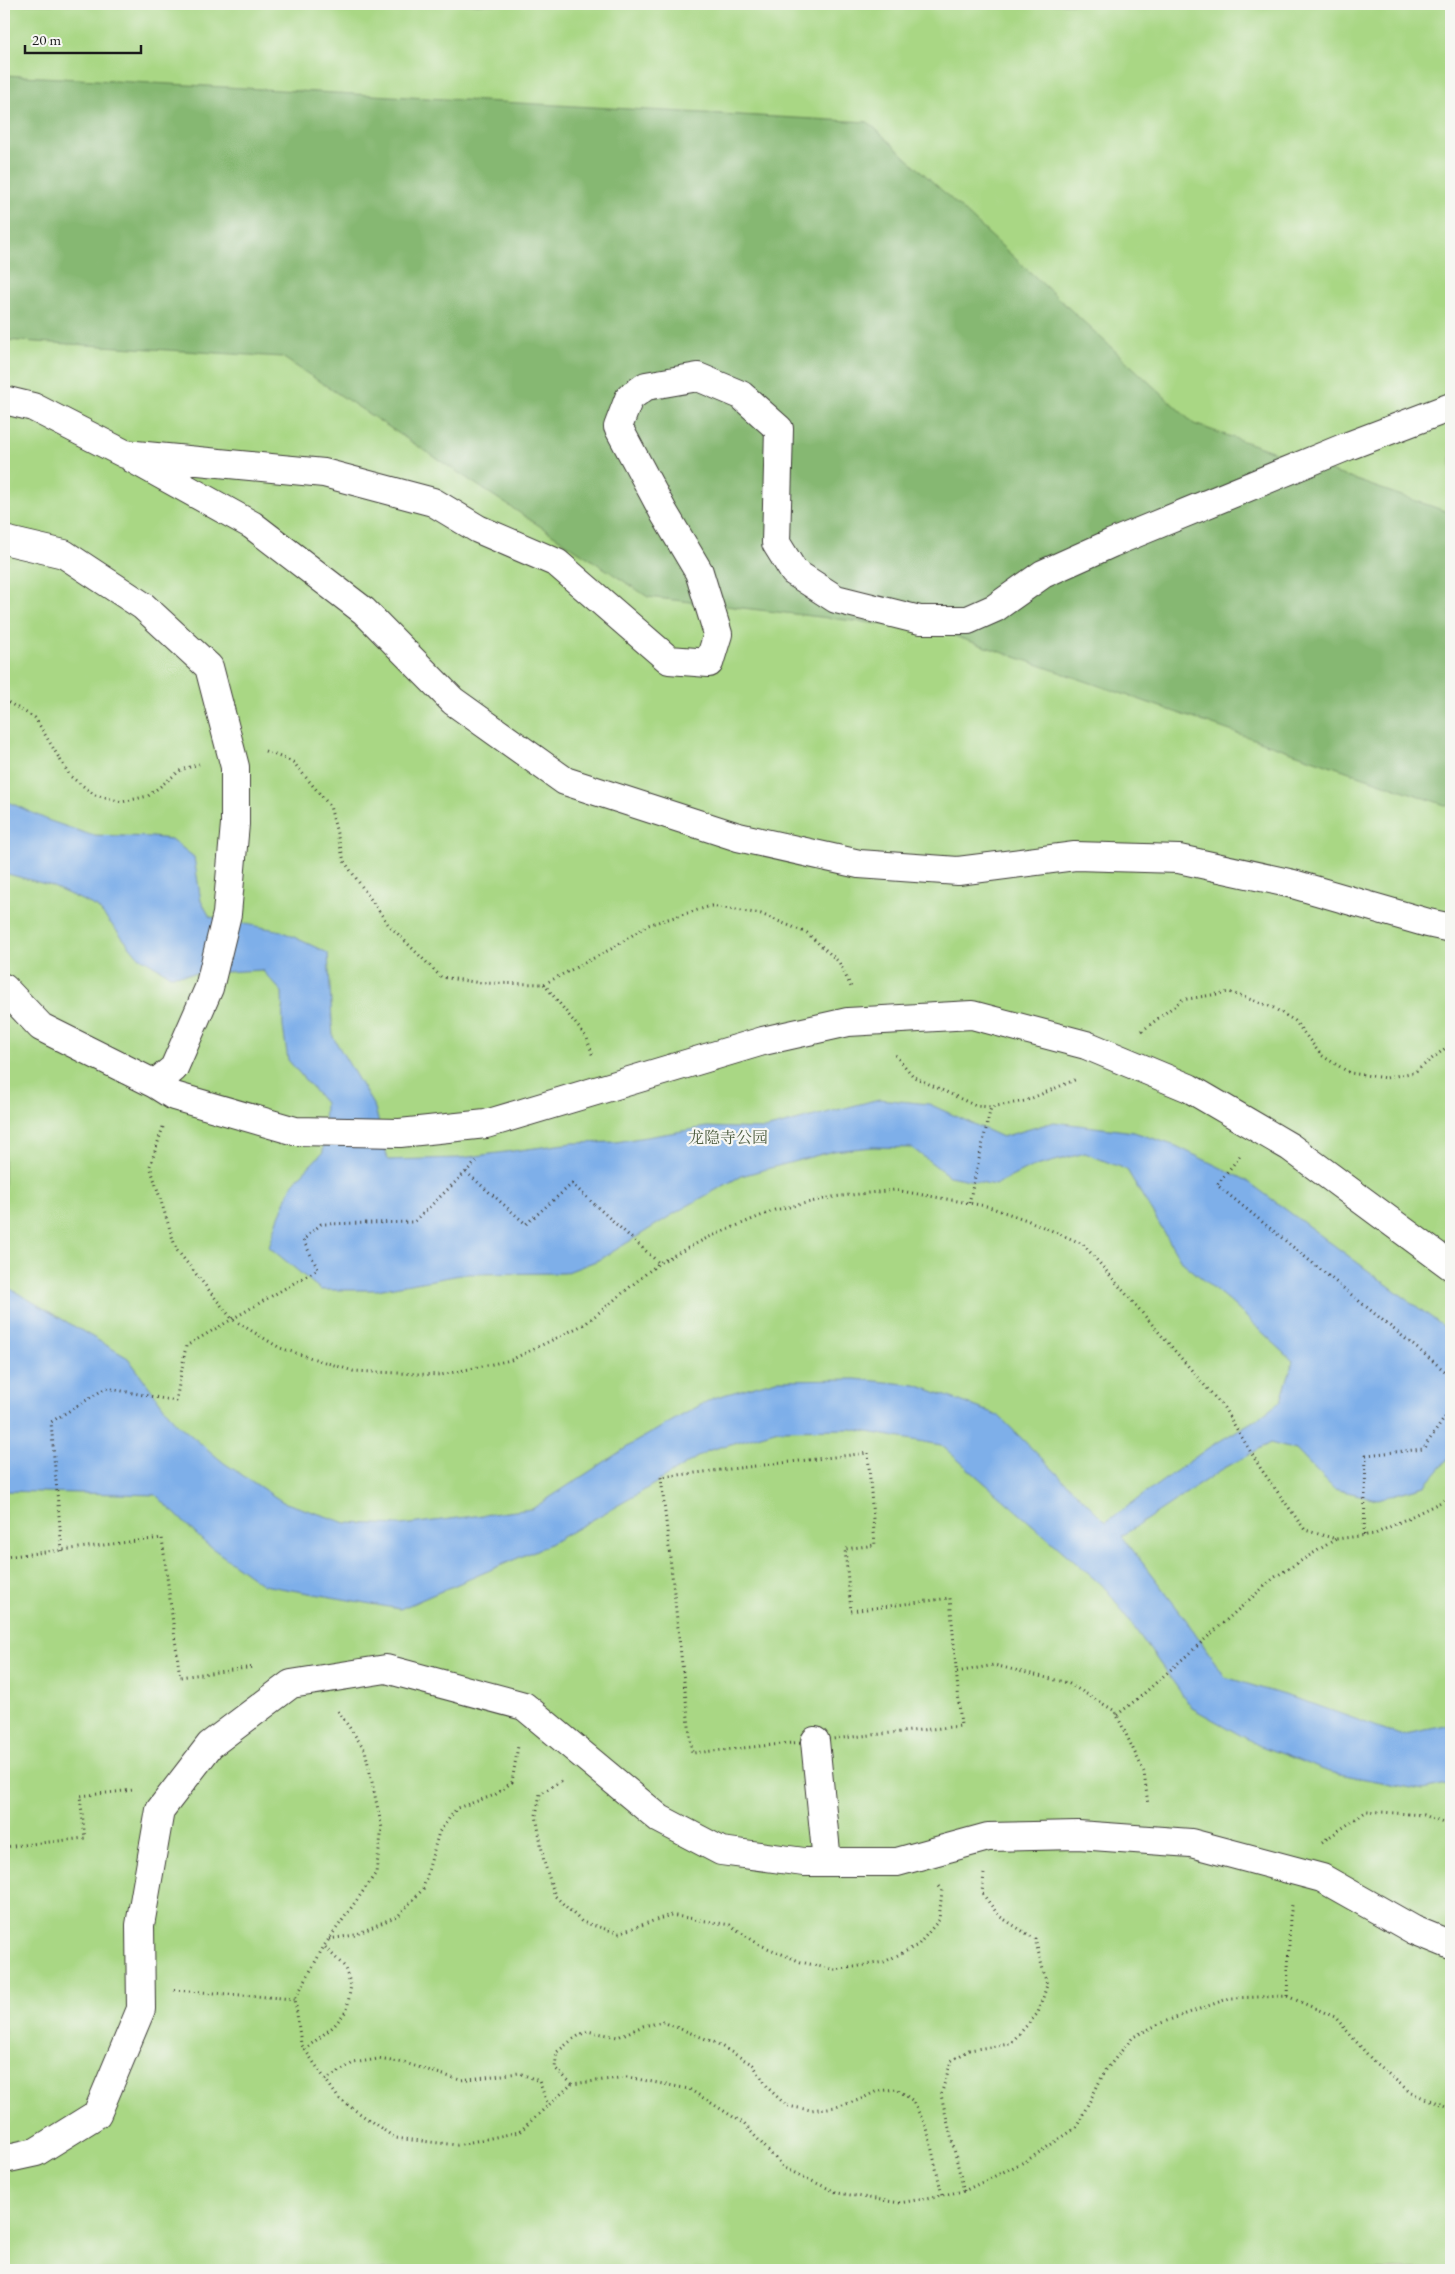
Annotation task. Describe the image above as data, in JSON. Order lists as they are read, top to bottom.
{
  "parks": ["龙隐寺公园"],
  "scale_bar": "20 m"
}
